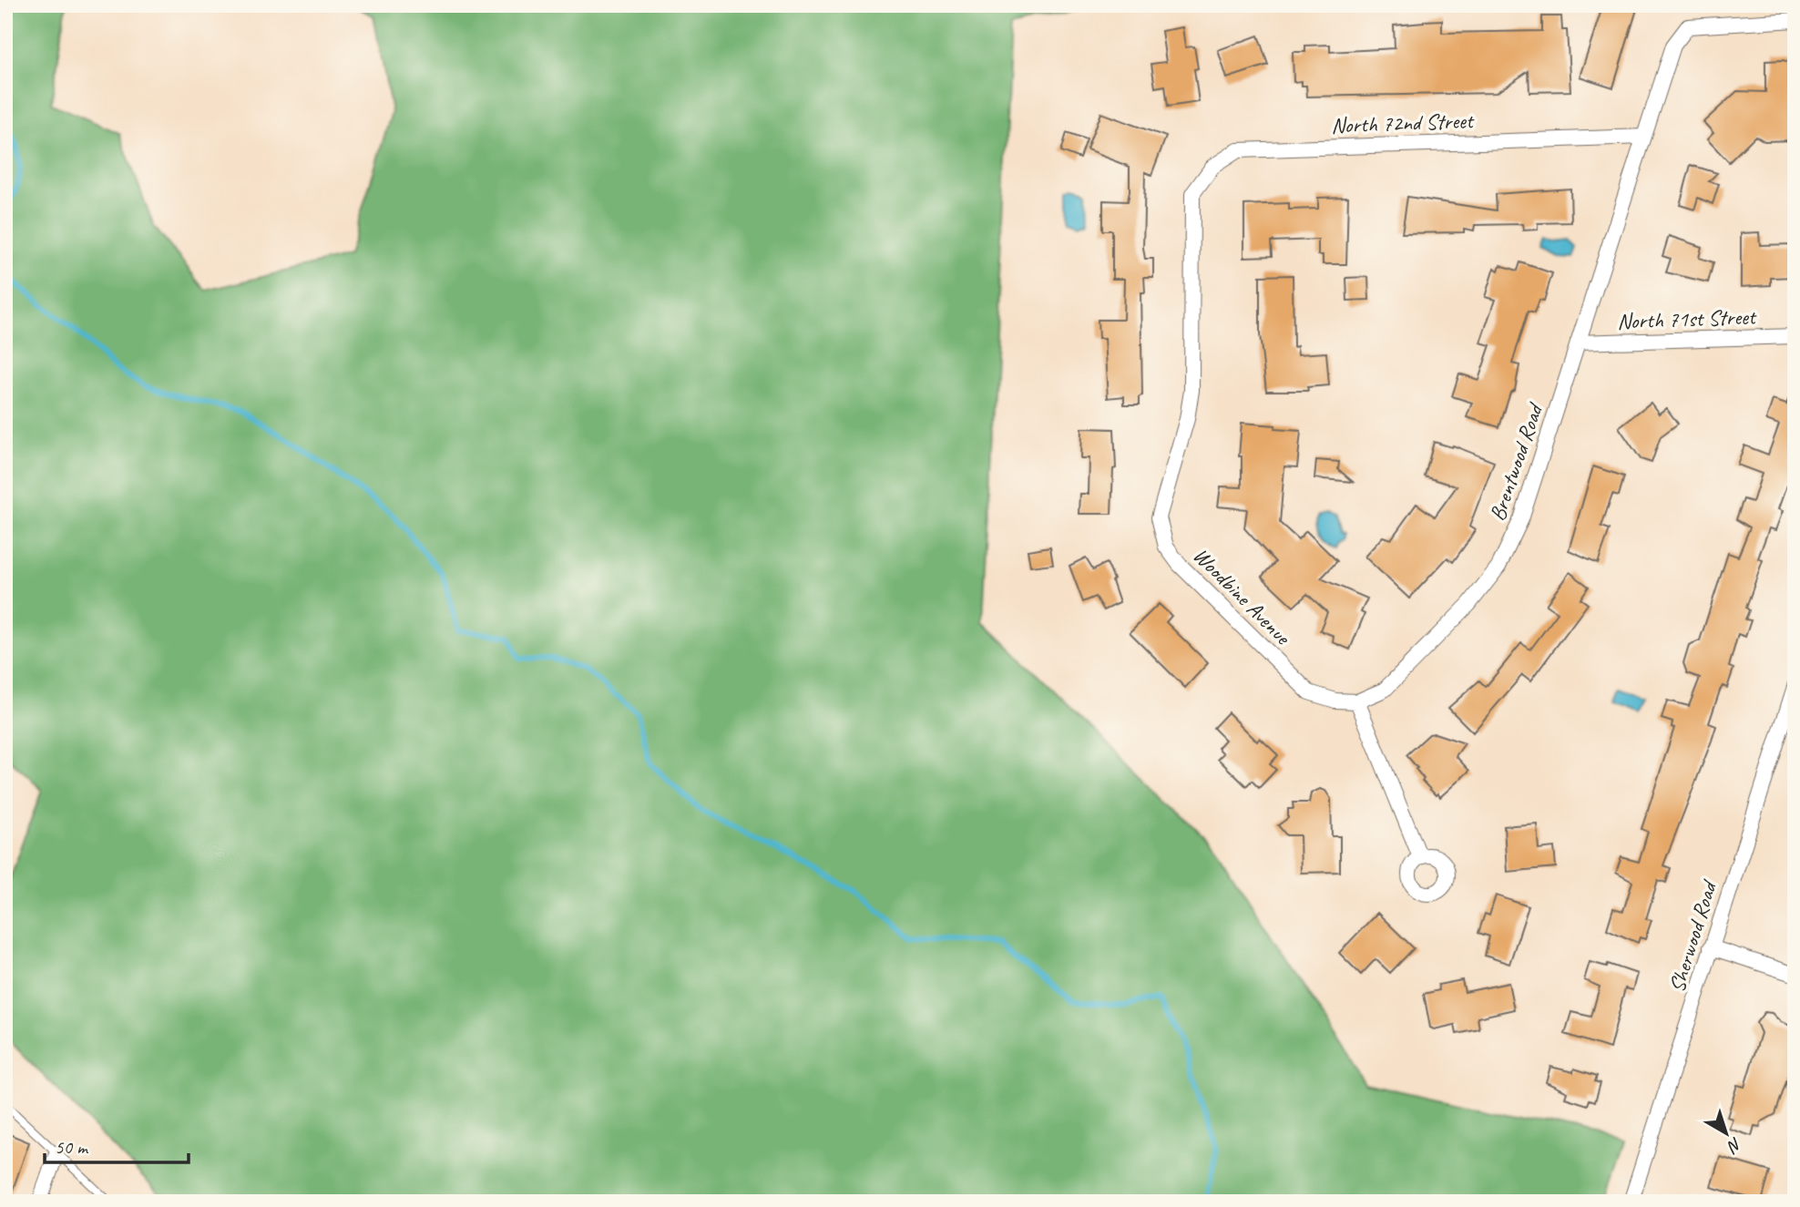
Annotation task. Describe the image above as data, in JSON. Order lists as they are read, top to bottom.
{
  "streets": {
    "street": [
      "North 72nd Street",
      "North 71st Street",
      "Brentwood Road",
      "Woodbine Avenue",
      "Sherwood Road"
    ]
  },
  "crossings": [
    ["North 72nd Street", "Brentwood Road"],
    ["North 72nd Street", "Woodbine Avenue"],
    ["North 71st Street", "Brentwood Road"],
    ["Brentwood Road", "Woodbine Avenue"]
  ],
  "scale_bar": "50 m",
  "north": "bottom right"
}
